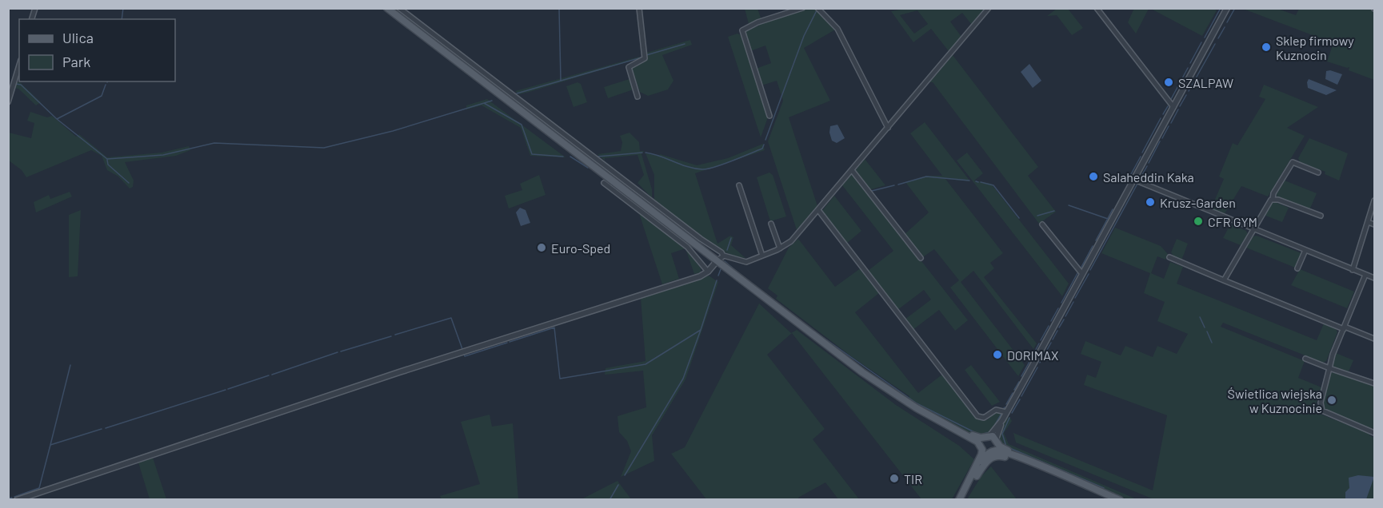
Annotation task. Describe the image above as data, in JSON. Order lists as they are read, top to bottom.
{
  "places": [
    "Sklep firmowy Kuznocin",
    "SZALPAW",
    "Salaheddin Kaka",
    "Krusz-Garden",
    "CFR GYM",
    "Euro-Sped",
    "DORIMAX",
    "Świetlica wiejska w Kuznocinie",
    "TIR"
  ],
  "legend": ["Ulica", "Park"]
}
